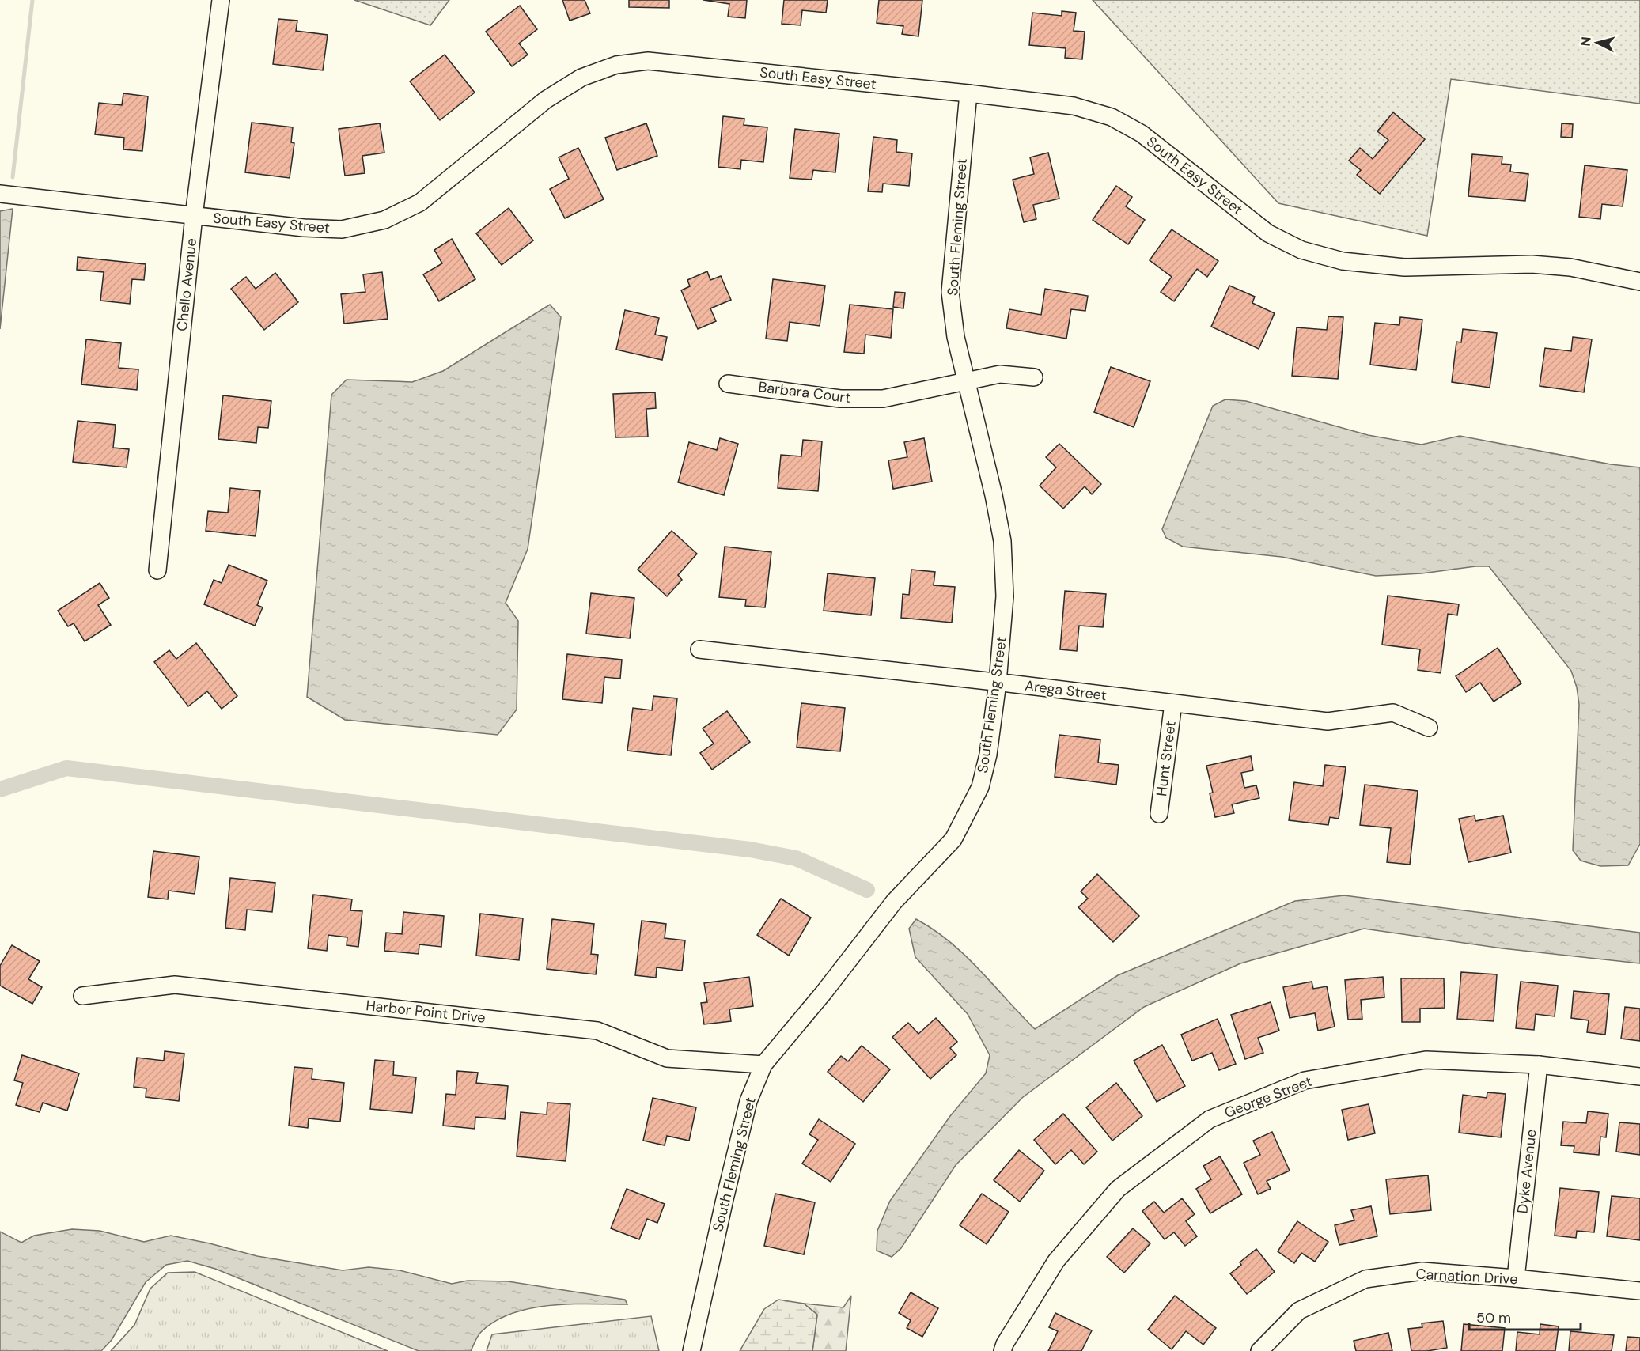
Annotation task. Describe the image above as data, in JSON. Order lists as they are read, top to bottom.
{
  "streets": {
    "street": [
      "South Easy Street",
      "South Fleming Street",
      "Chello Avenue",
      "Barbara Court",
      "Arega Street",
      "Hunt Street",
      "Harbor Point Drive",
      "George Street",
      "Dyke Avenue",
      "Carnation Drive"
    ]
  },
  "crossings": [
    ["South Easy Street", "South Fleming Street"],
    ["South Easy Street", "Chello Avenue"],
    ["South Fleming Street", "Barbara Court"],
    ["South Fleming Street", "Arega Street"],
    ["South Fleming Street", "Harbor Point Drive"],
    ["Arega Street", "Hunt Street"],
    ["George Street", "Dyke Avenue"],
    ["Dyke Avenue", "Carnation Drive"]
  ],
  "scale_bar": "50 m",
  "north": "left"
}
